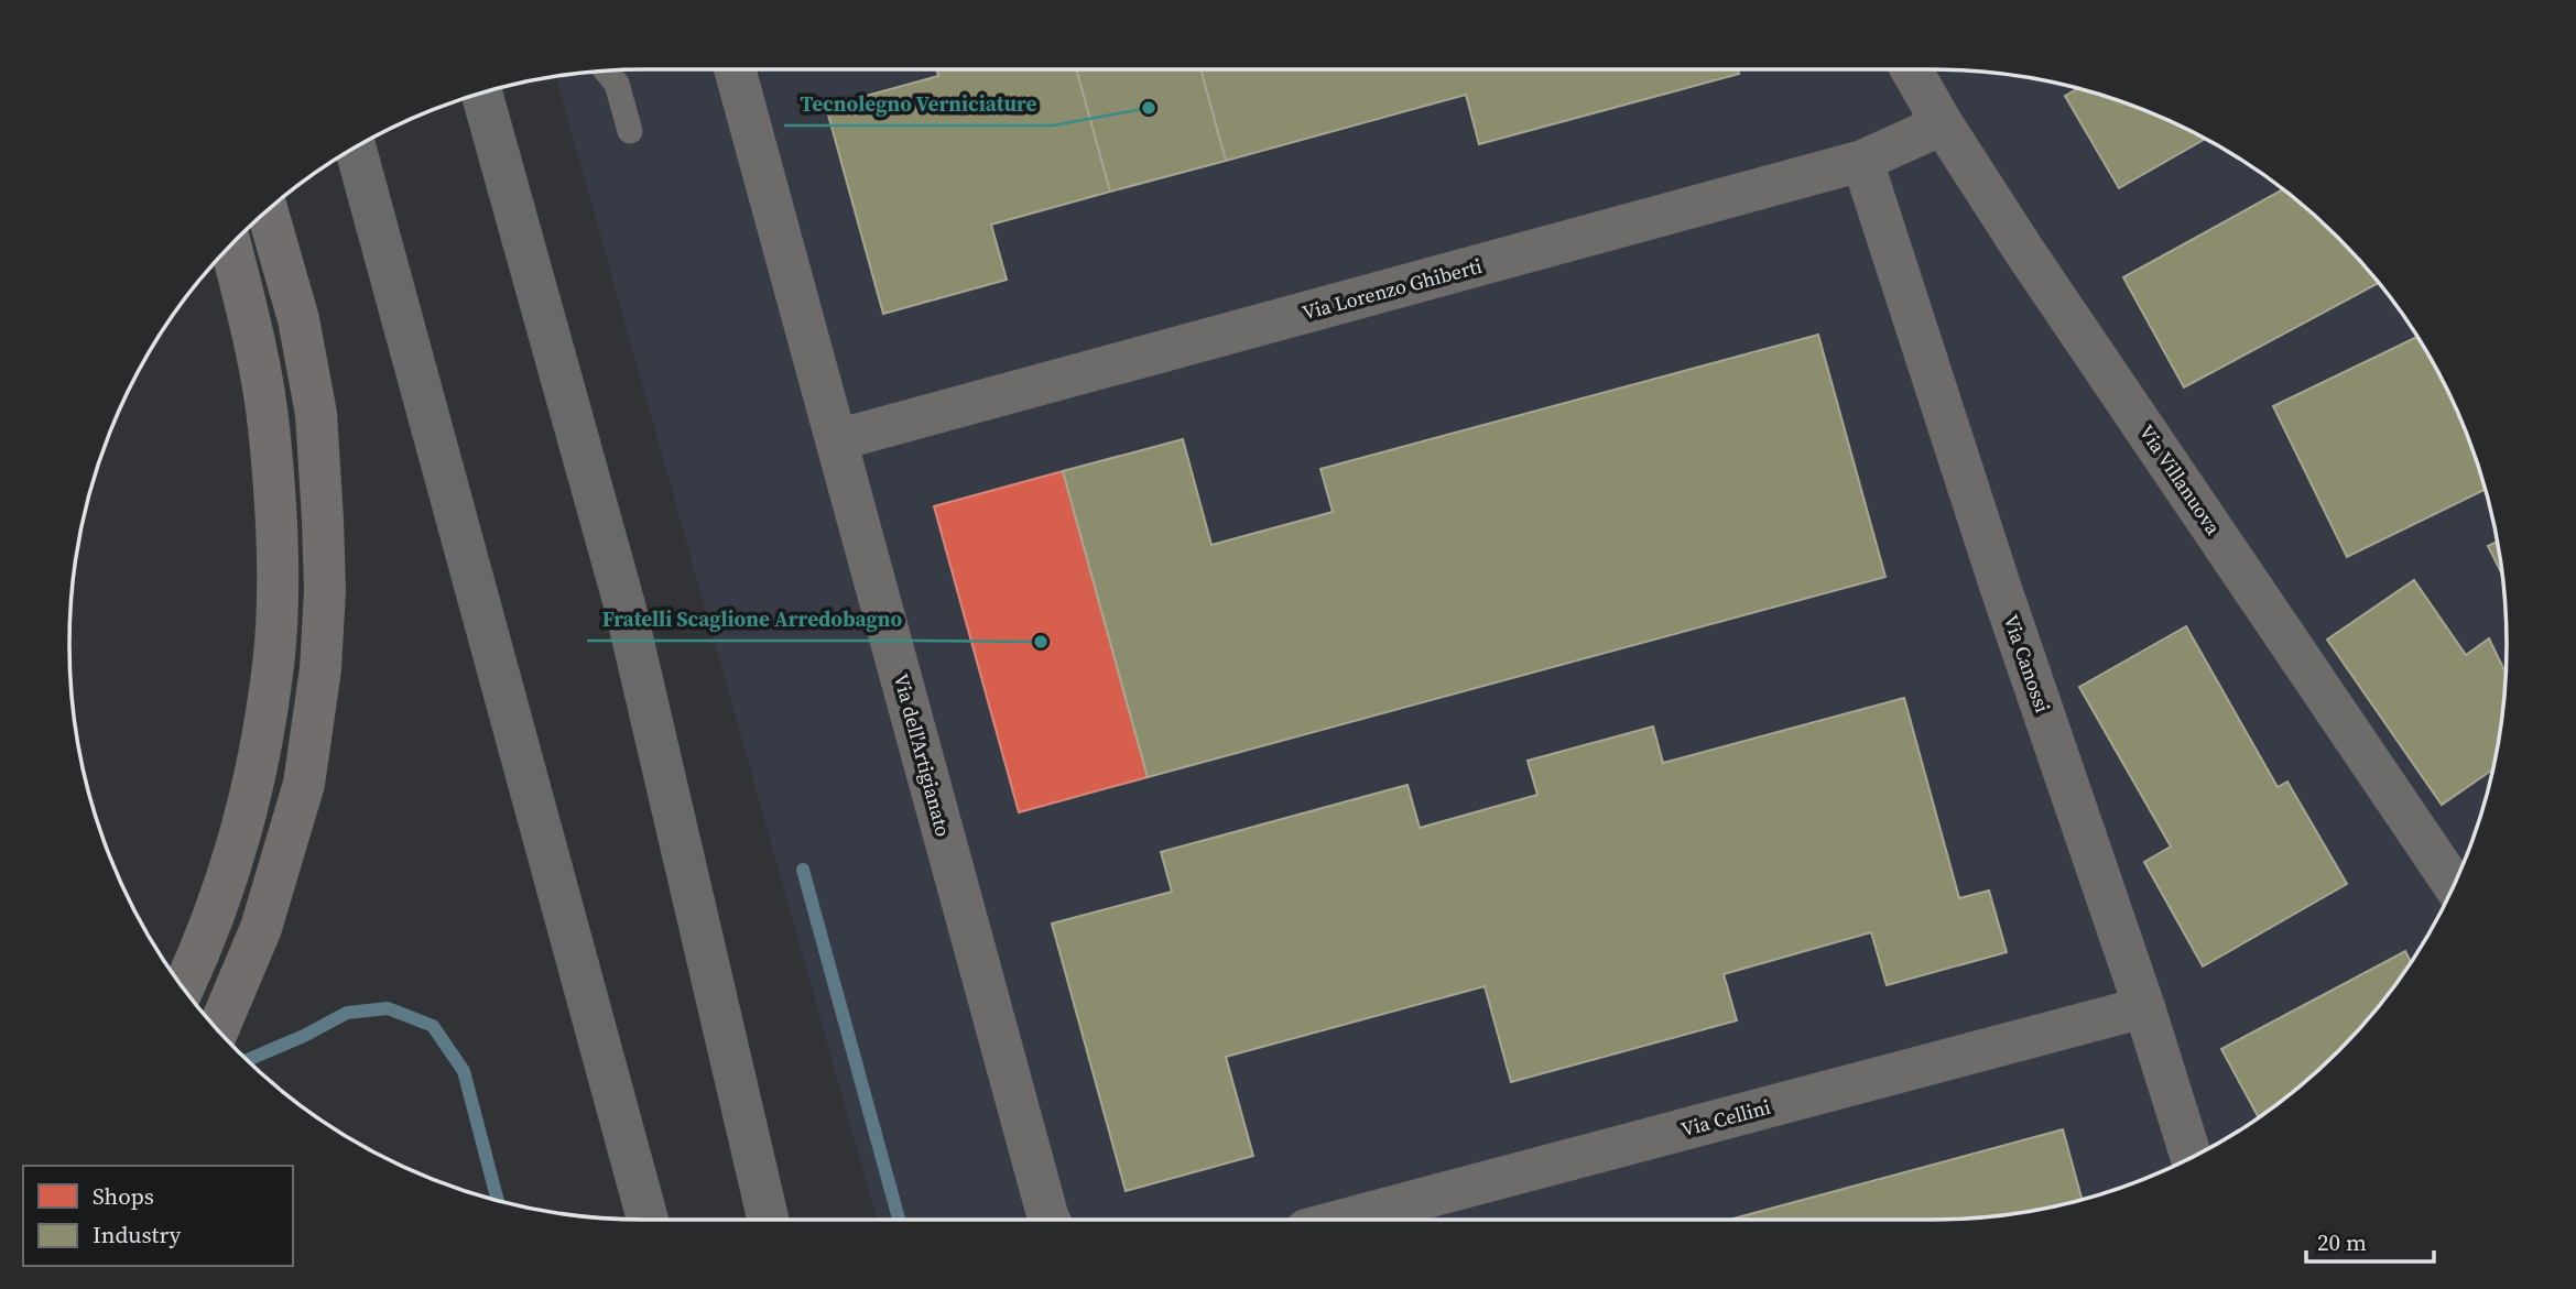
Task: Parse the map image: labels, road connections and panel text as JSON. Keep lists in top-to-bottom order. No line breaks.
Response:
{"streets":{"street":["Via Lorenzo Ghiberti","Via Villanuova","Via Canossi","Via dell'Artigianato","Via Cellini"]},"crossings":[["Via Lorenzo Ghiberti","Via Villanuova"],["Via Lorenzo Ghiberti","Via Canossi"],["Via Lorenzo Ghiberti","Via dell'Artigianato"],["Via Canossi","Via Cellini"]],"places":["Tecnolegno Verniciature","Fratelli Scaglione Arredobagno"],"legend":["Shops","Industry"],"scale_bar":"20 m"}
